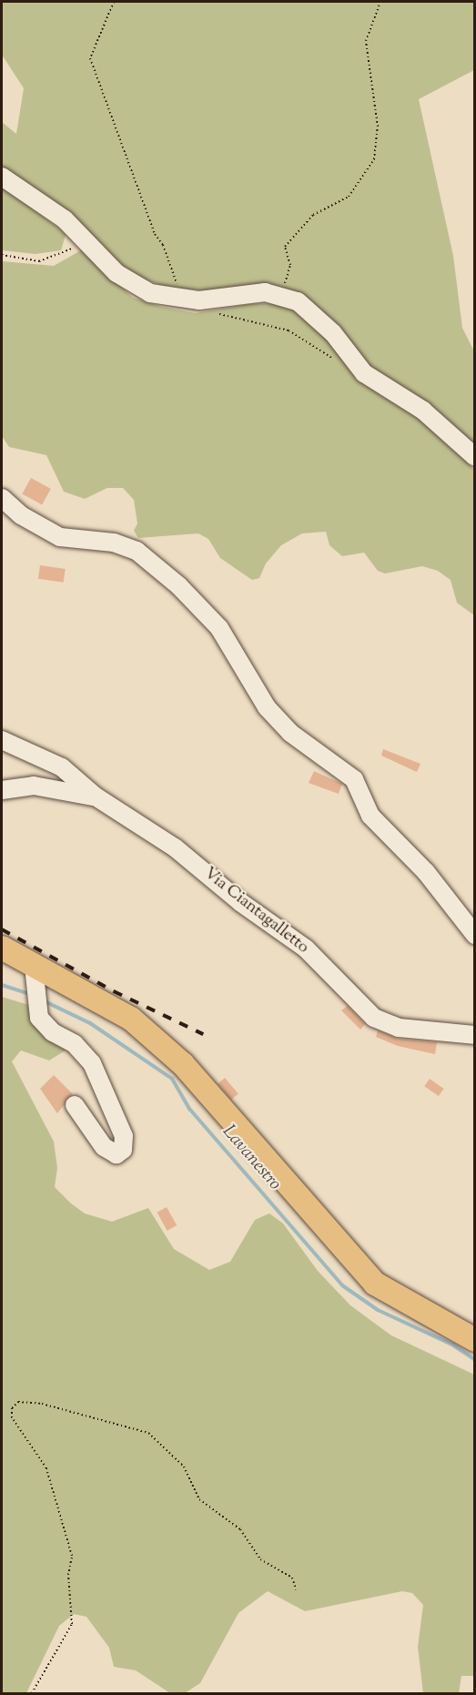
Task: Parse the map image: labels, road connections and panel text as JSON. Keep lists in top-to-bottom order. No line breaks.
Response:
{"streets":{"street":["Via Ciantagalletto"]},"water":["Lavanestro"]}
